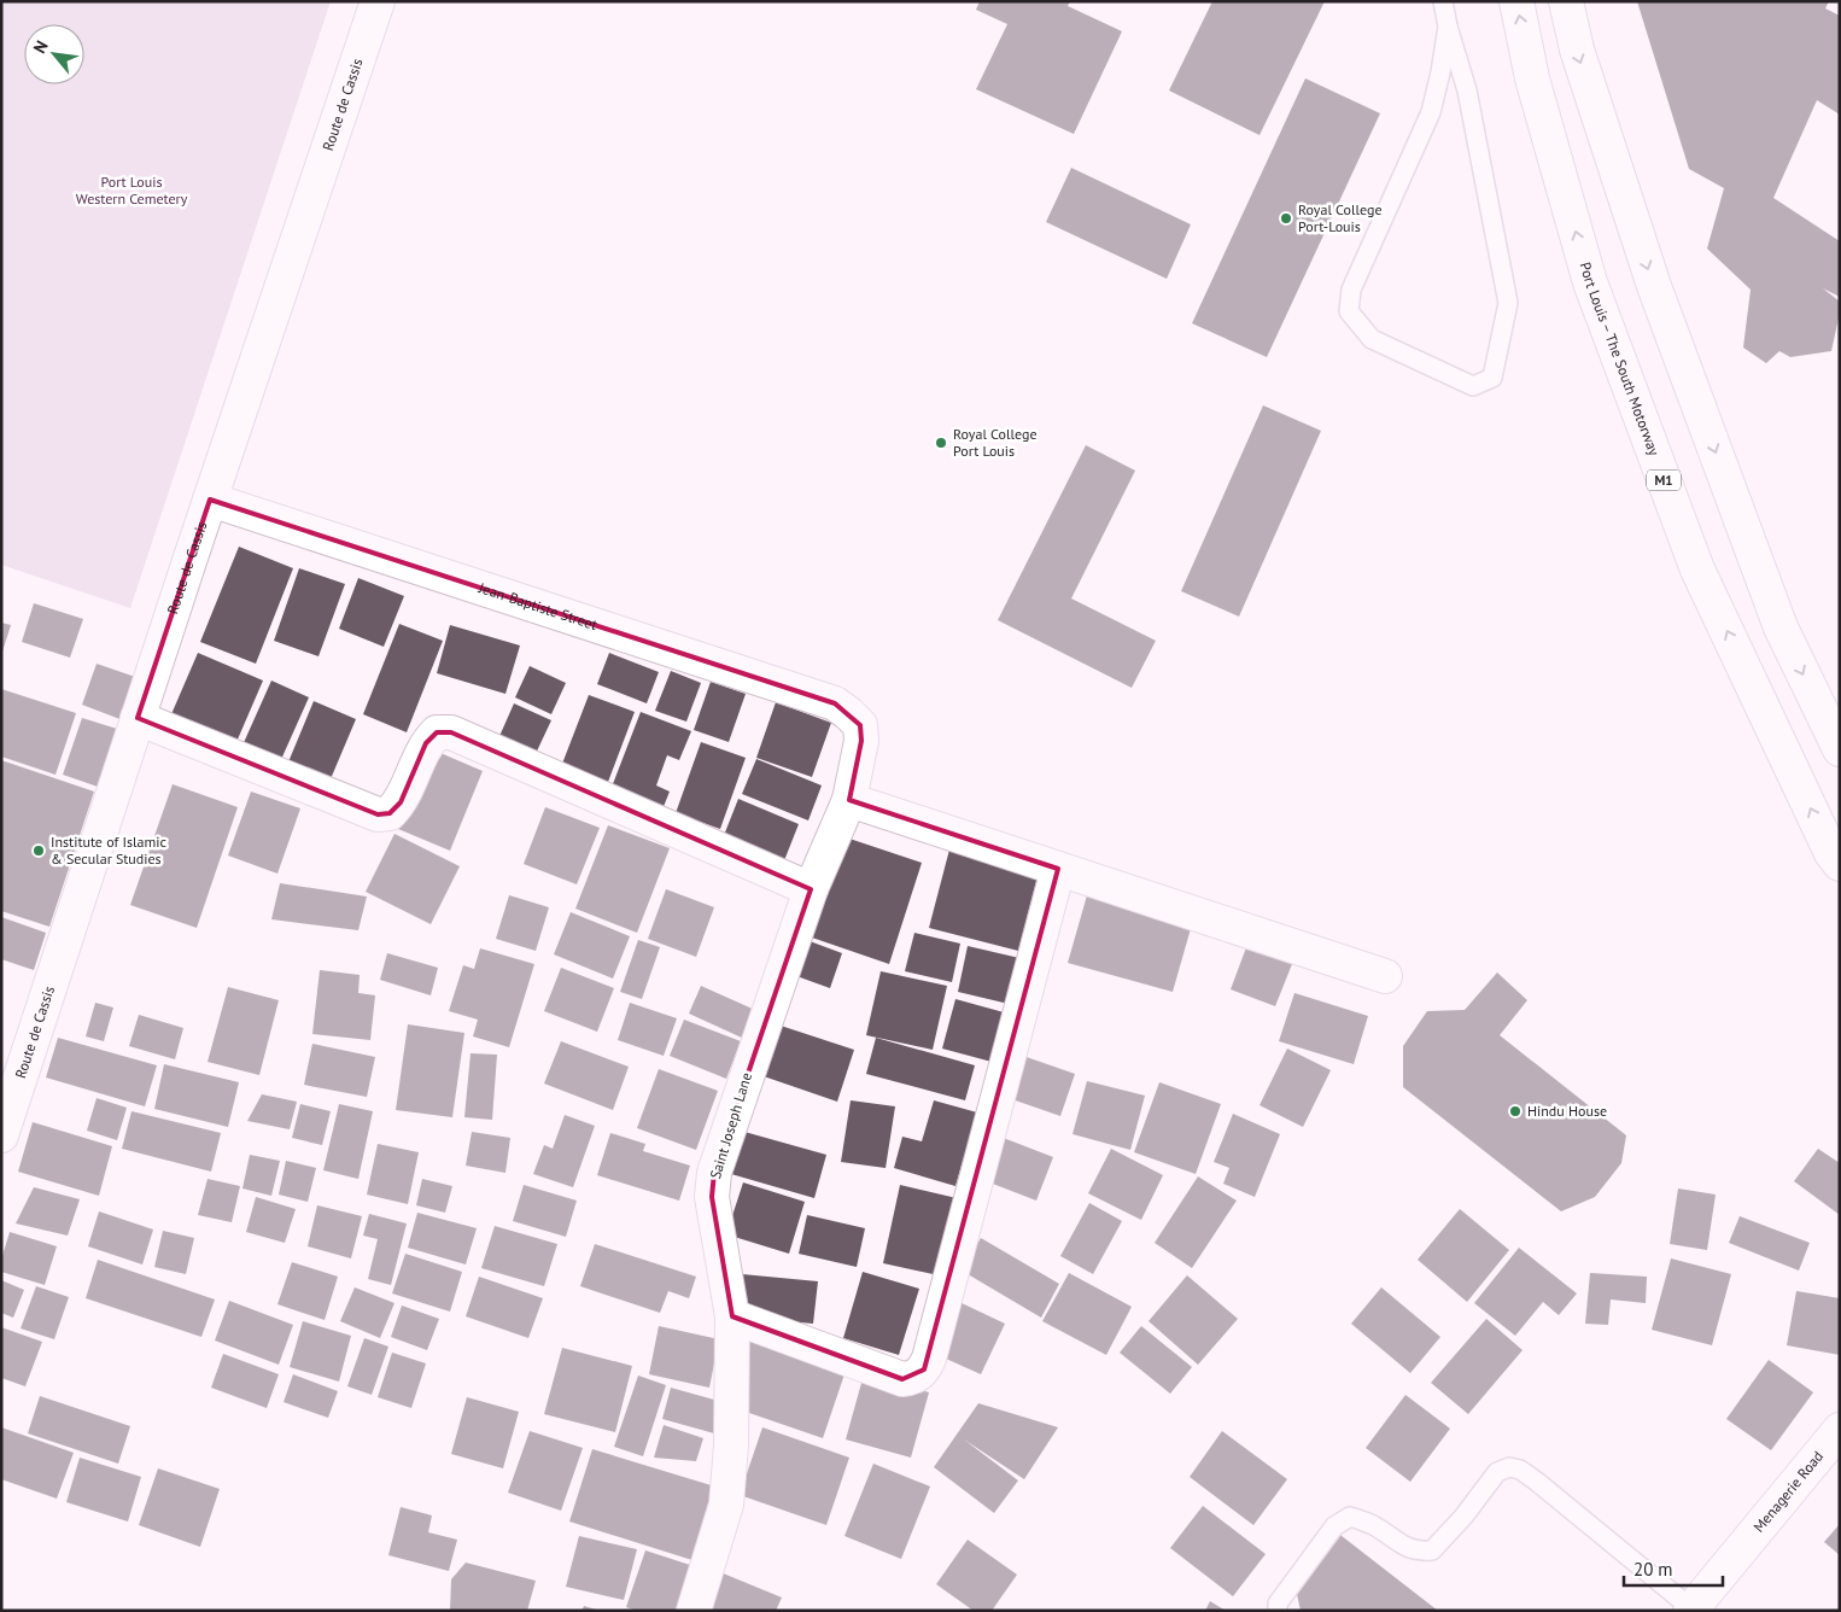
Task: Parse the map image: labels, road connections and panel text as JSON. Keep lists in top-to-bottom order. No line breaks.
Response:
{"streets":{"main road":["Route de Cassis","Port Louis – The South Motorway","M1","Jean-Baptiste Street","Saint Joseph Lane","Menagerie Road"]},"crossings":[["Route de Cassis","Jean-Baptiste Street"],["Jean-Baptiste Street","Saint Joseph Lane"]],"parks":["Port Louis Western Cemetery"],"places":["Royal College Port-Louis","Royal College Port Louis","Institute of Islamic & Secular Studies","Hindu House"],"scale_bar":"20 m","north":"top left"}
